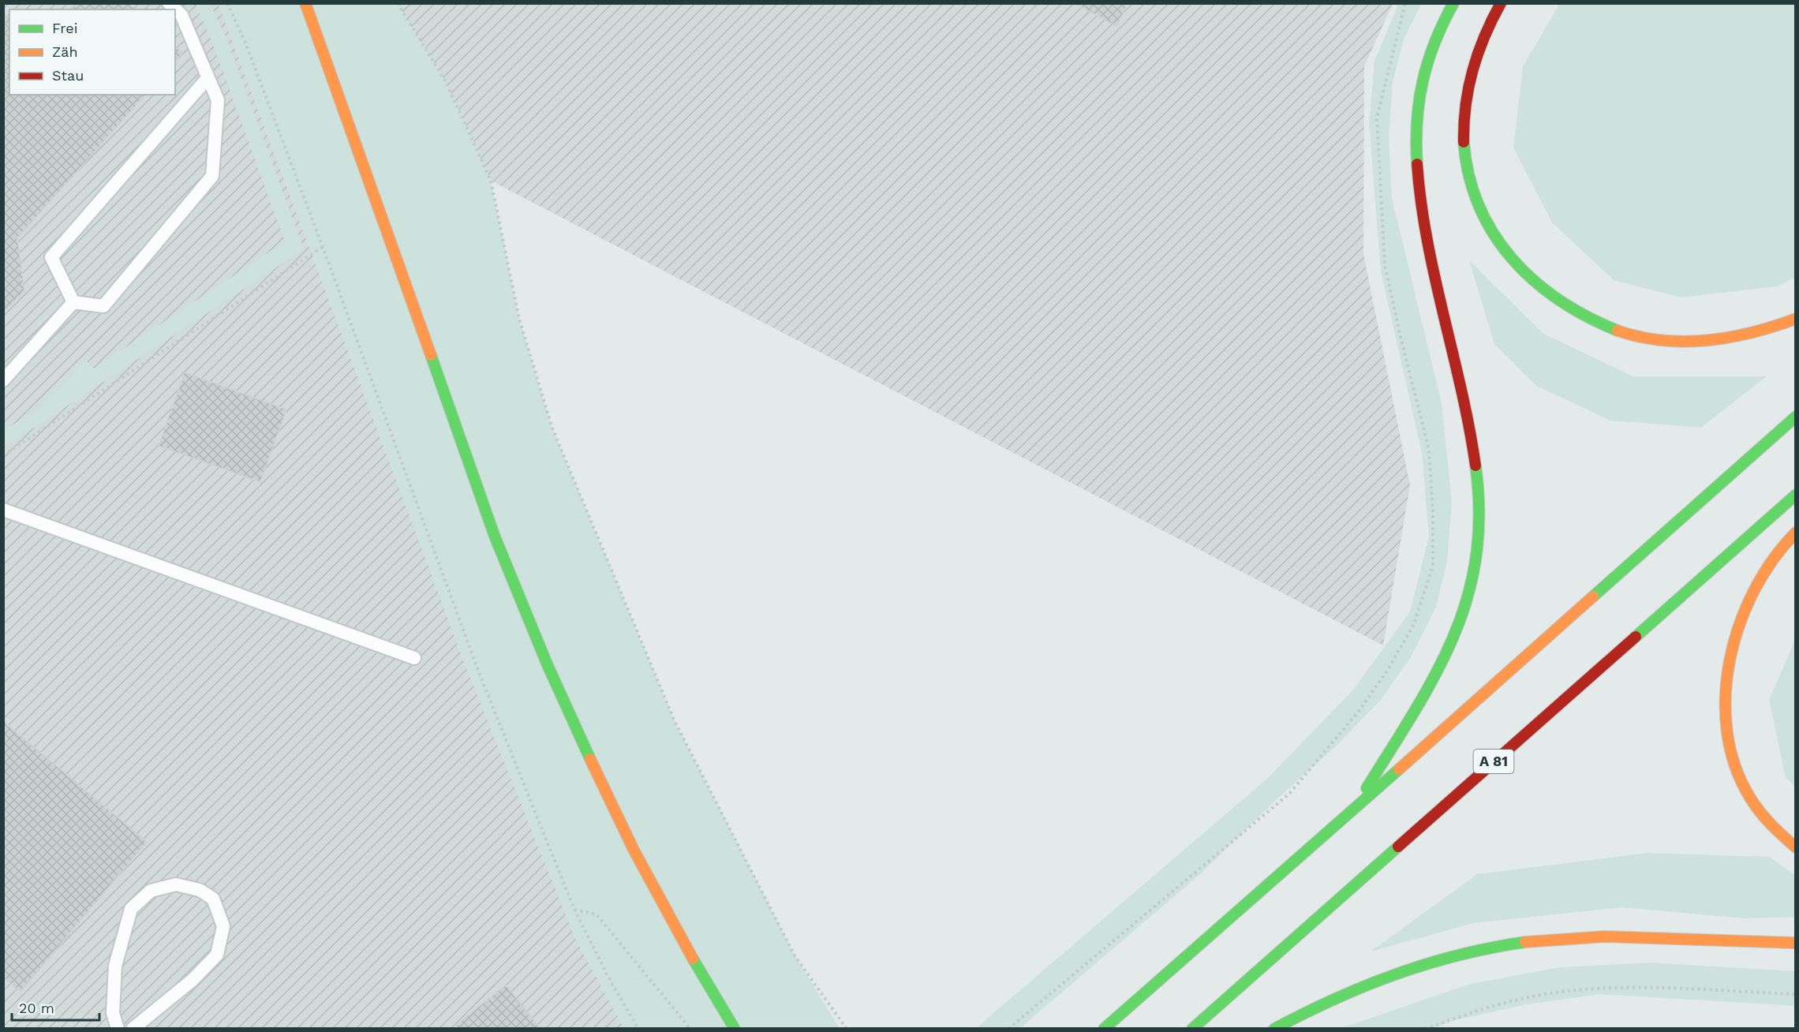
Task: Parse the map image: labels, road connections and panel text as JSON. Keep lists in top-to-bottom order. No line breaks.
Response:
{"streets":{"main road":["A 81"]},"legend":["Frei","Zäh","Stau"],"scale_bar":"20 m"}
